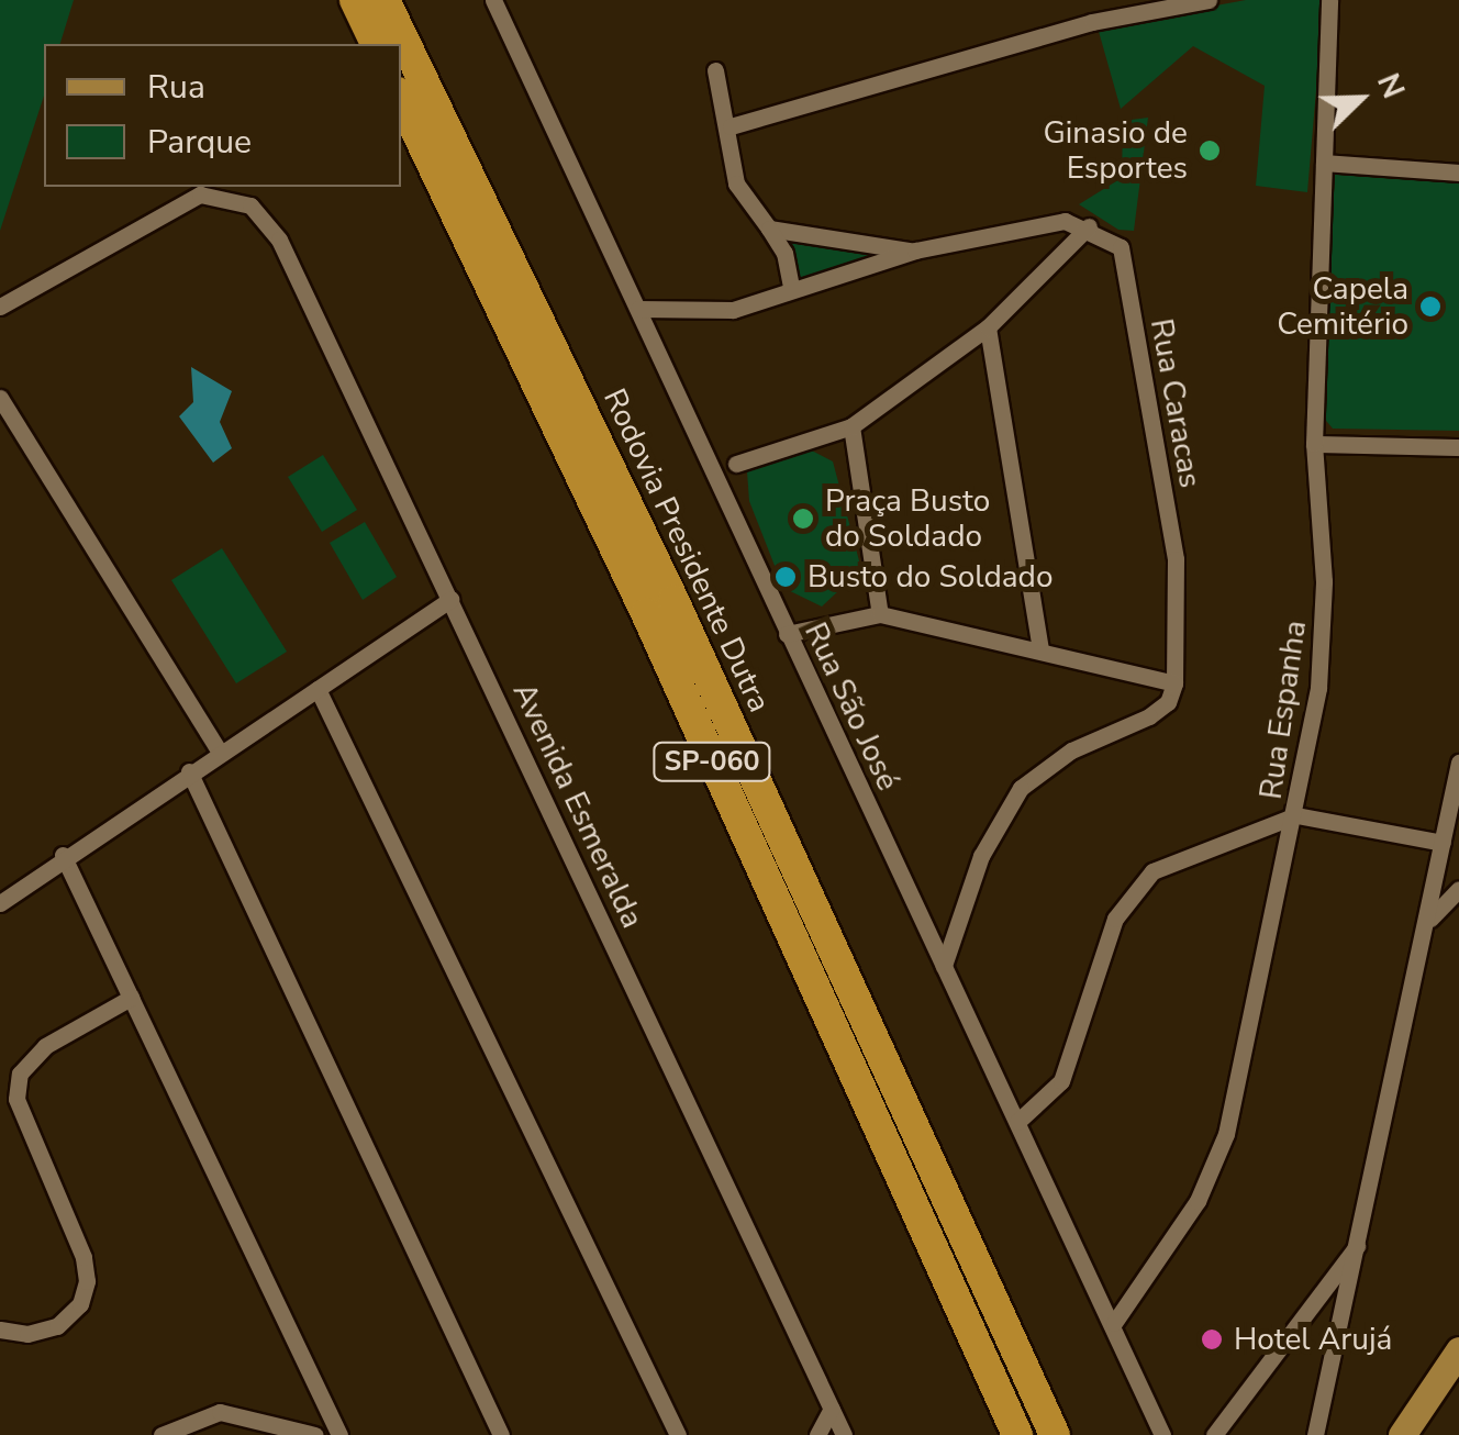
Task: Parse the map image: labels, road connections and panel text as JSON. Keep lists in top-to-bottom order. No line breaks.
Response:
{"streets":{"highway":["Rodovia Presidente Dutra","SP-060"],"street":["Rua Caracas","Rua São José","Rua Espanha","Avenida Esmeralda"]},"crossings":[["Rua São José","Rua Espanha"]],"places":["Ginasio de Esportes","Capela Cemitério","Praça Busto do Soldado","Busto do Soldado","Hotel Arujá"],"legend":["Rua","Parque"],"north":"top right"}
